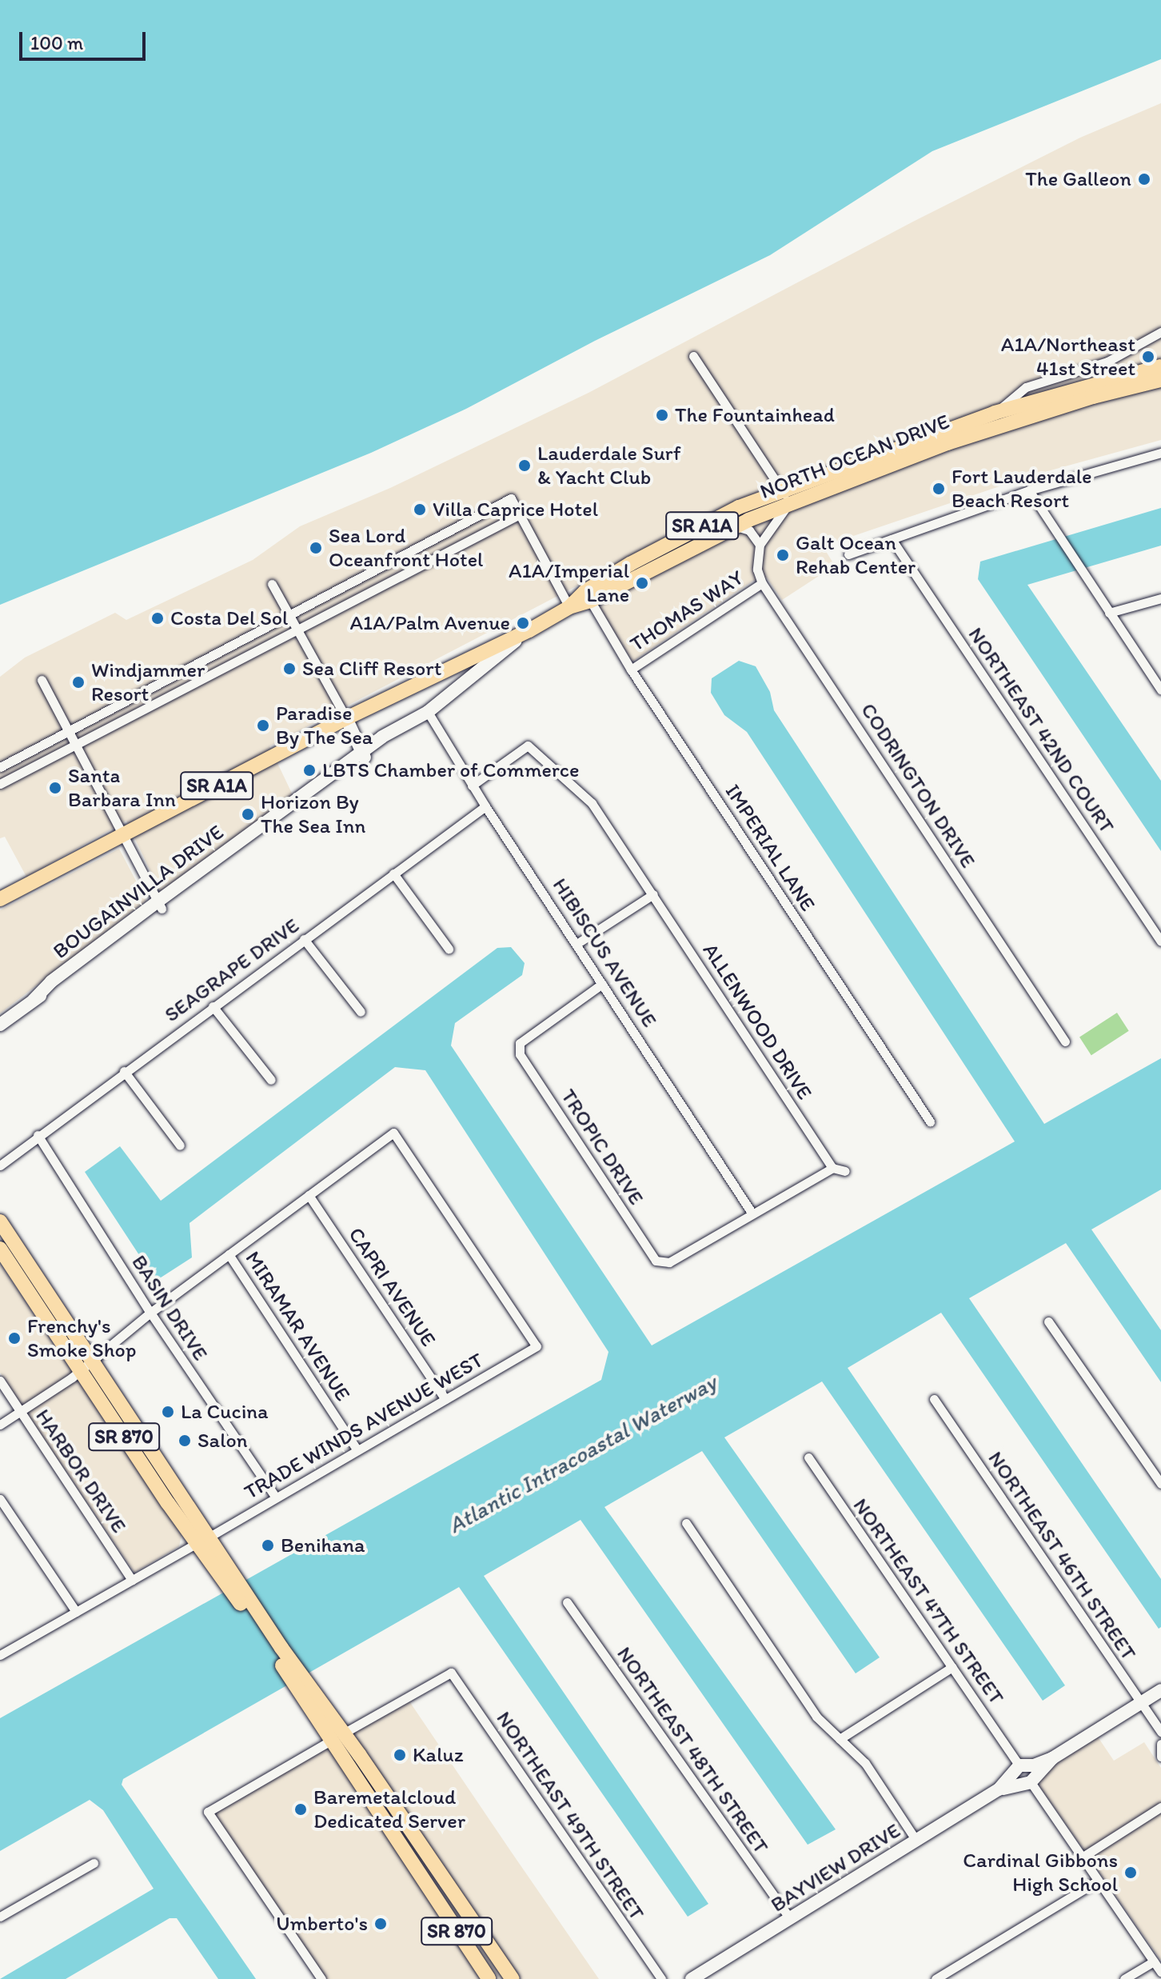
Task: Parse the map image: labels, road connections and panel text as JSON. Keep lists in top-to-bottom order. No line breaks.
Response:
{"streets":{"main road":["NORTH OCEAN DRIVE","SR A1A","SR 870"],"street":["THOMAS WAY","NORTHEAST 42ND COURT","CODRINGTON DRIVE","IMPERIAL LANE","BOUGAINVILLA DRIVE","HIBISCUS AVENUE","SEAGRAPE DRIVE","ALLENWOOD DRIVE","TROPIC DRIVE","CAPRI AVENUE","BASIN DRIVE","MIRAMAR AVENUE","TRADE WINDS AVENUE WEST","HARBOR DRIVE","NORTHEAST 46TH STREET","NORTHEAST 47TH STREET","NORTHEAST 48TH STREET","NORTHEAST 49TH STREET","BAYVIEW DRIVE"]},"crossings":[["NORTH OCEAN DRIVE","SR A1A"],["NORTH OCEAN DRIVE","IMPERIAL LANE"],["NORTH OCEAN DRIVE","BOUGAINVILLA DRIVE"],["SR A1A","BOUGAINVILLA DRIVE"],["THOMAS WAY","CODRINGTON DRIVE"],["THOMAS WAY","IMPERIAL LANE"],["BOUGAINVILLA DRIVE","HIBISCUS AVENUE"],["HIBISCUS AVENUE","SEAGRAPE DRIVE"],["HIBISCUS AVENUE","ALLENWOOD DRIVE"],["HIBISCUS AVENUE","TROPIC DRIVE"],["SEAGRAPE DRIVE","BASIN DRIVE"],["CAPRI AVENUE","TRADE WINDS AVENUE WEST"],["BASIN DRIVE","TRADE WINDS AVENUE WEST"],["MIRAMAR AVENUE","TRADE WINDS AVENUE WEST"],["TRADE WINDS AVENUE WEST","SR 870"],["TRADE WINDS AVENUE WEST","HARBOR DRIVE"],["SR 870","NORTHEAST 49TH STREET"],["NORTHEAST 46TH STREET","BAYVIEW DRIVE"],["NORTHEAST 47TH STREET","BAYVIEW DRIVE"],["NORTHEAST 48TH STREET","BAYVIEW DRIVE"]],"water":["Atlantic Intracoastal Waterway"],"places":["The Galleon","A1A/Northeast 41st Street","The Fountainhead","Lauderdale Surf & Yacht Club","Fort Lauderdale Beach Resort","Villa Caprice Hotel","Sea Lord Oceanfront Hotel","Galt Ocean Rehab Center","A1A/Imperial Lane","Costa Del Sol","A1A/Palm Avenue","Sea Cliff Resort","Windjammer Resort","Paradise By The Sea","LBTS Chamber of Commerce","Santa Barbara Inn","Horizon By The Sea Inn","Frenchy's Smoke Shop","La Cucina","Salon","Benihana","Kaluz","Baremetalcloud Dedicated Server","Cardinal Gibbons High School","Umberto's"],"scale_bar":"100 m"}
